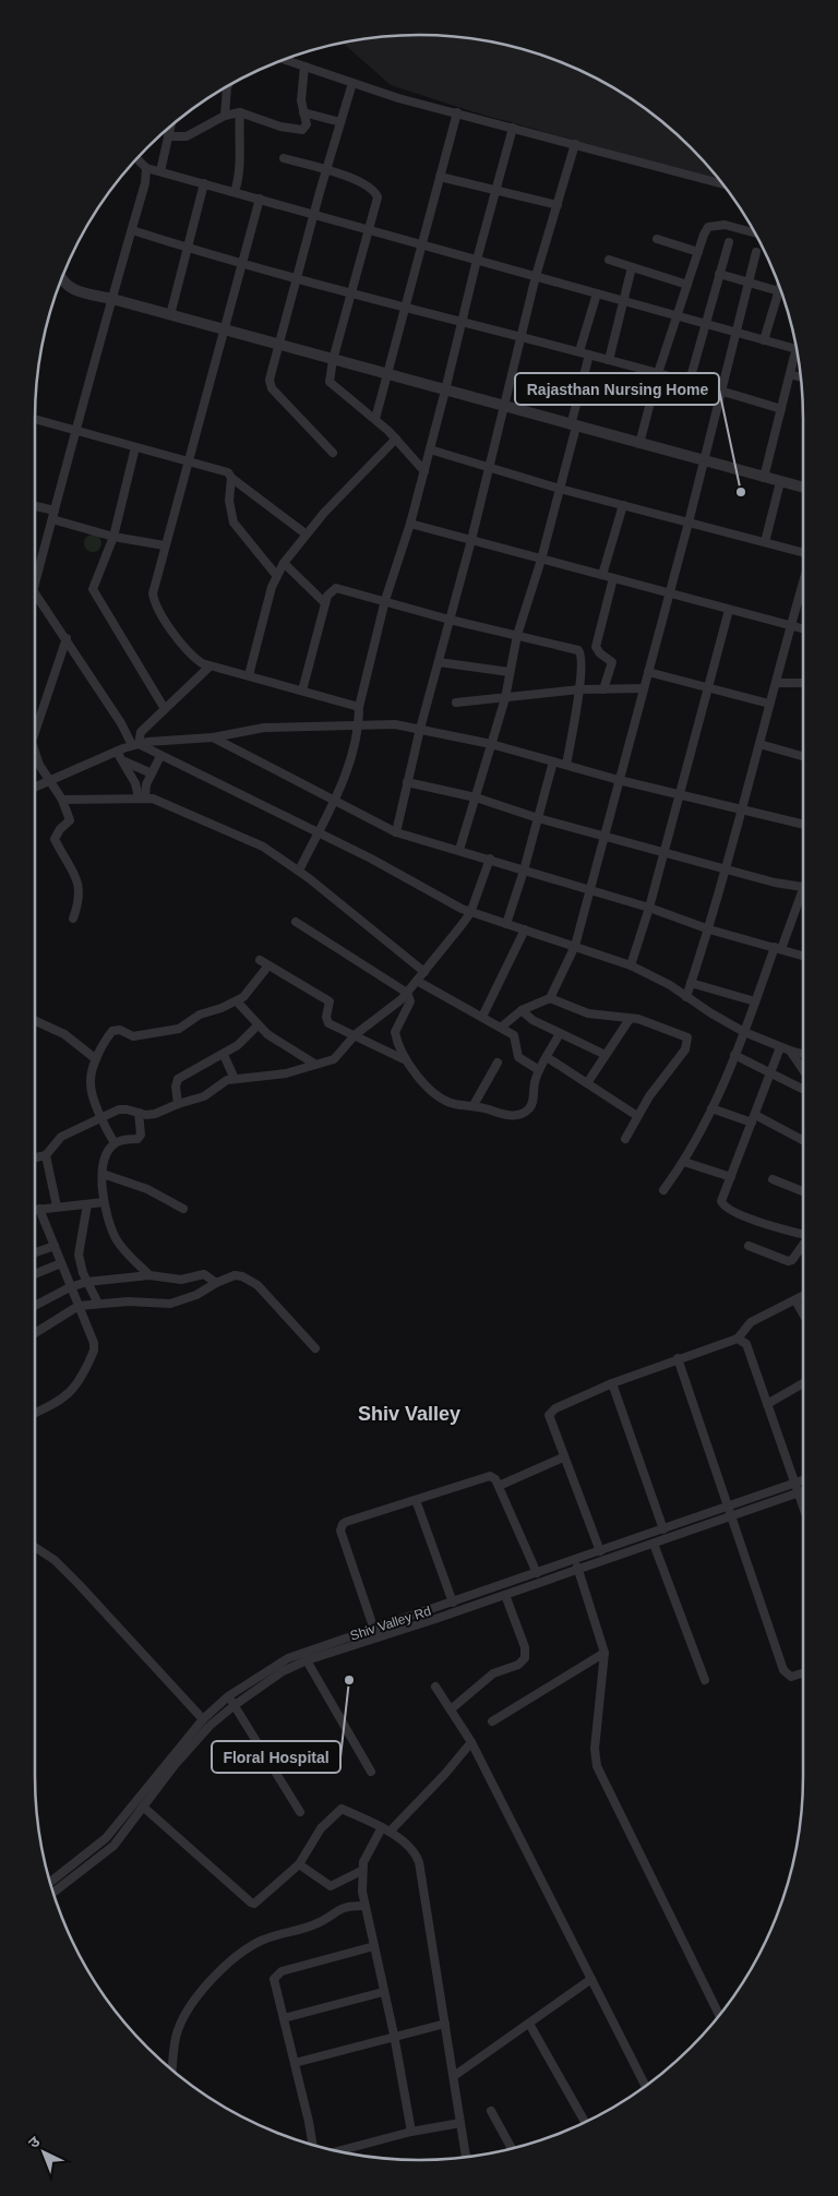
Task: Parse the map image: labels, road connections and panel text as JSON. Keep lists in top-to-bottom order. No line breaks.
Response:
{"streets":{"street":["Shiv Valley Rd"]},"districts":["Shiv Valley"],"places":["Rajasthan Nursing Home","Floral Hospital"],"north":"top left"}
